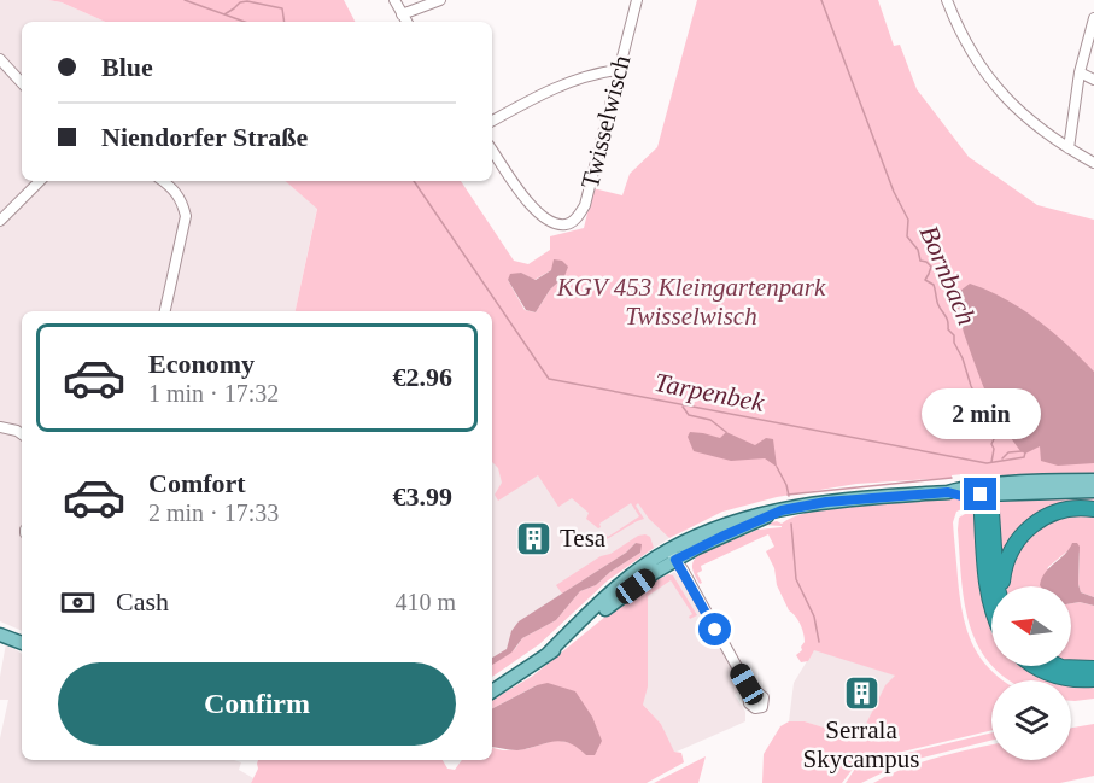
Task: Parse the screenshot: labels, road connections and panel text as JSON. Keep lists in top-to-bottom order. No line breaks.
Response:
{"streets":{"street":["Twisselwisch"]},"water":["Bornbach","Tarpenbek"],"parks":["KGV 453 Kleingartenpark Twisselwisch"],"places":{"building":["Tesa","Serrala Skycampus"]},"north":"left","page":{"banner":["Blue","Niendorfer Straße"],"list":[{"name":"Economy","note":"1 min · 17:32","value":"€2.96"},{"name":"Comfort","note":"2 min · 17:33","value":"€3.99"}],"bubble":"2 min","pay":["Cash","410 m"],"buttons":"Confirm"}}
